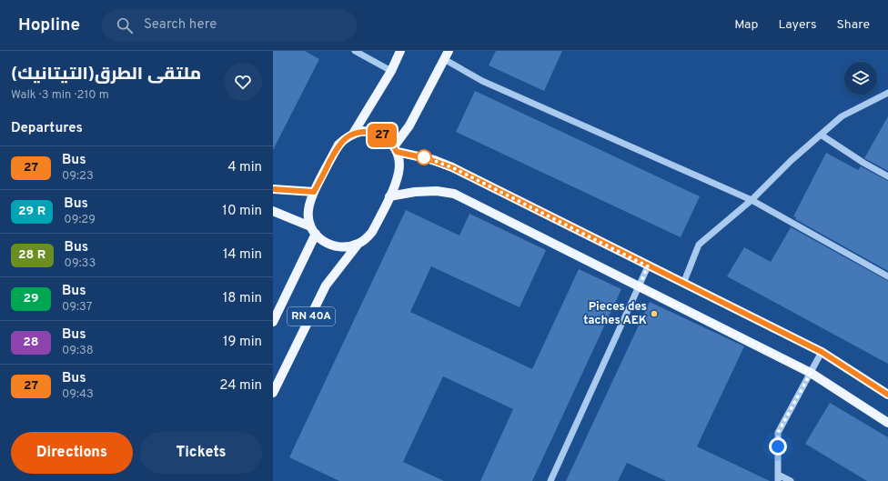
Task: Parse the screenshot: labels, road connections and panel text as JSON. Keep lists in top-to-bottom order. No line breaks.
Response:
{"streets":{"main road":["RN 40A"]},"places":["Pieces des taches AEK"],"lines":["bus line 27"],"page":{"header":"Hopline","search":"Search here","nav":["Map","Layers","Share"],"heading":[["ملتقى الطرق(التيتانيك)","Walk · 3 min · 210 m"],"Departures"],"on_map":"27","list":[{"mark":"27","name":"Bus","note":"09:23","value":"4 min"},{"mark":"29 R","name":"Bus","note":"09:29","value":"10 min"},{"mark":"28 R","name":"Bus","note":"09:33","value":"14 min"},{"mark":"29","name":"Bus","note":"09:37","value":"18 min"},{"mark":"28","name":"Bus","note":"09:38","value":"19 min"},{"mark":"27","name":"Bus","note":"09:43","value":"24 min"}],"buttons":["Directions","Tickets"]}}
